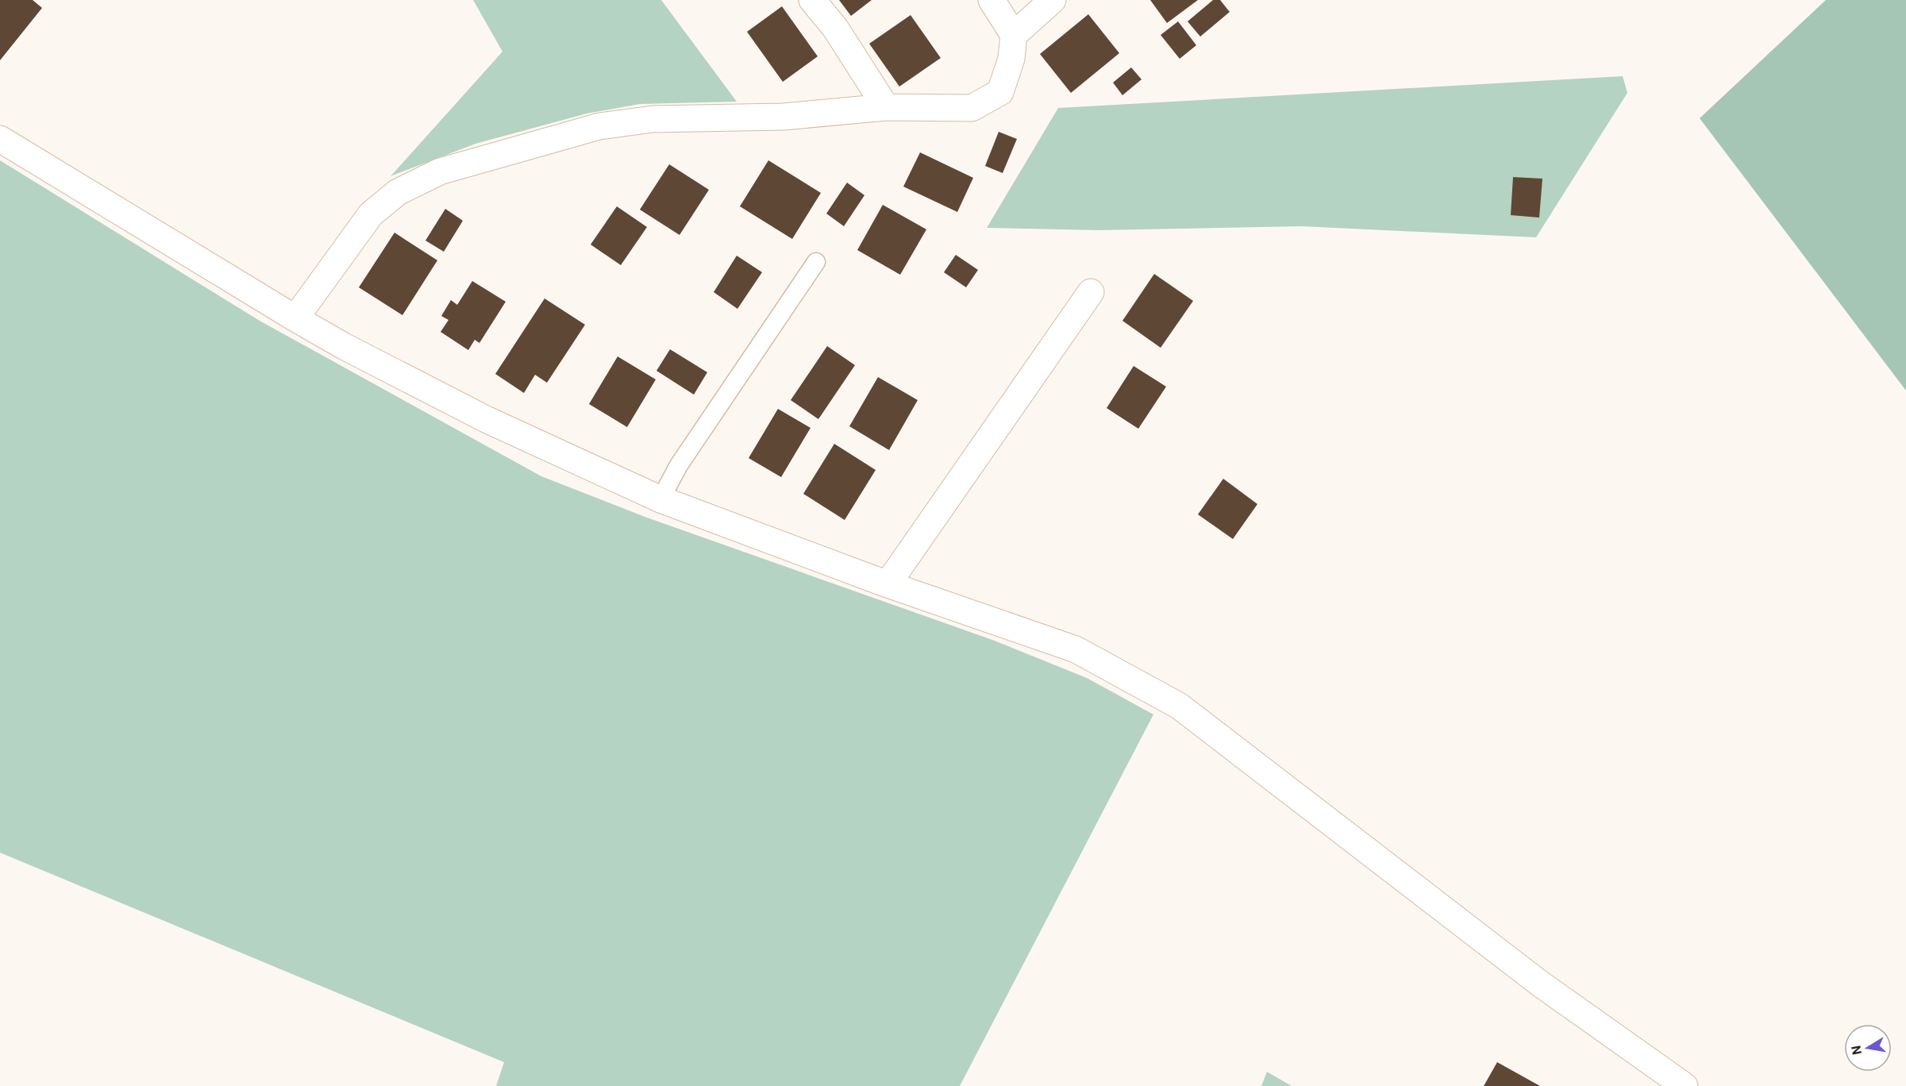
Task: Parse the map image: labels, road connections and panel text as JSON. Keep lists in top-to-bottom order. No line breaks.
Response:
{"north":"left"}
